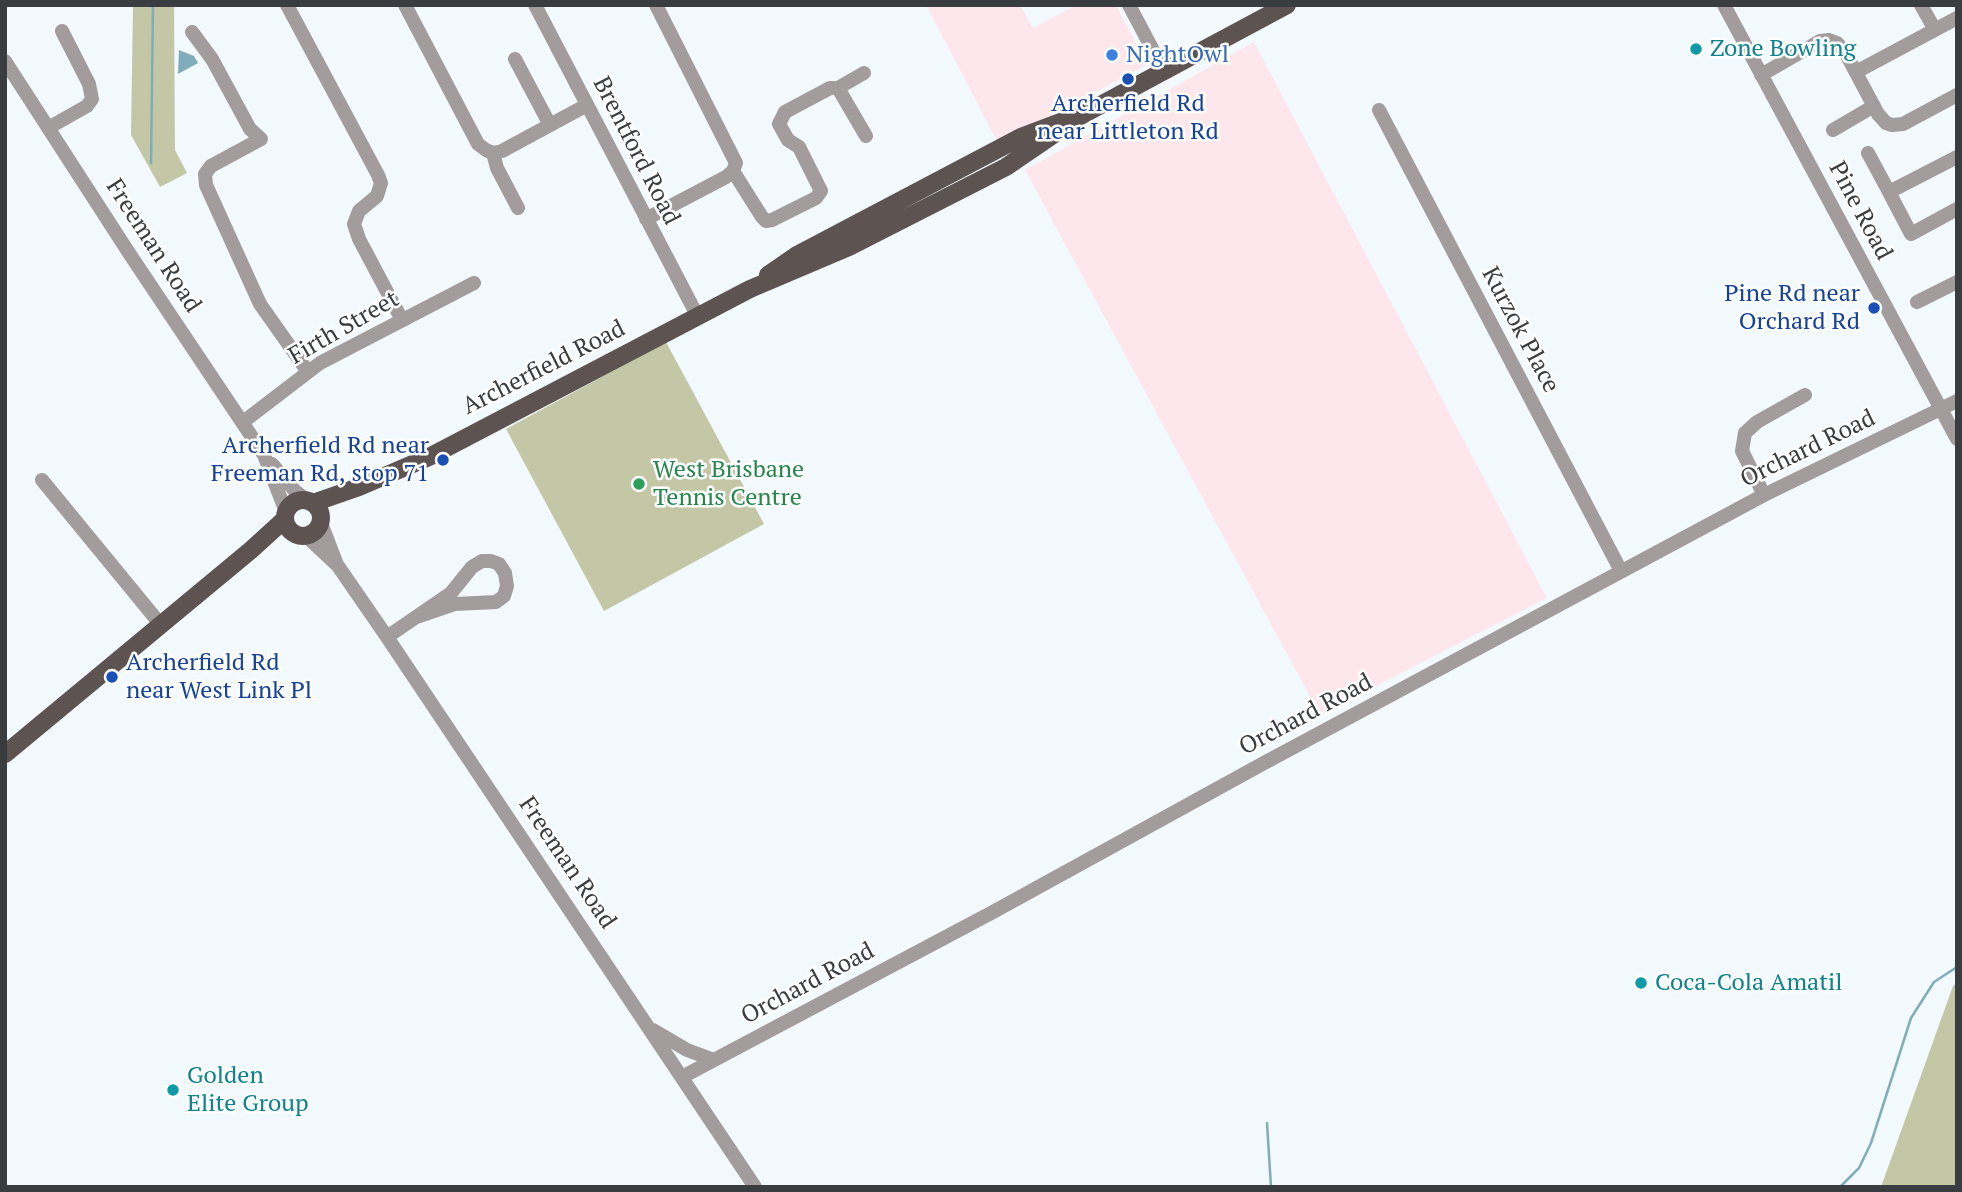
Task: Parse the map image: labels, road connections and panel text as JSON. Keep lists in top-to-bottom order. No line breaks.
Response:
{"streets":{"main road":["Archerfield Road"],"street":["Brentford Road","Pine Road","Freeman Road","Firth Street","Kurzok Place","Orchard Road"]},"crossings":[["Brentford Road","Archerfield Road"],["Pine Road","Orchard Road"],["Freeman Road","Firth Street"],["Freeman Road","Archerfield Road"],["Freeman Road","Orchard Road"],["Kurzok Place","Orchard Road"]],"places":["Zone Bowling","NightOwl","Archerfield Rd near Littleton Rd","Pine Rd near Orchard Rd","Archerfield Rd near Freeman Rd, stop 71","West Brisbane Tennis Centre","Archerfield Rd near West Link Pl","Coca-Cola Amatil","Golden Elite Group"]}
